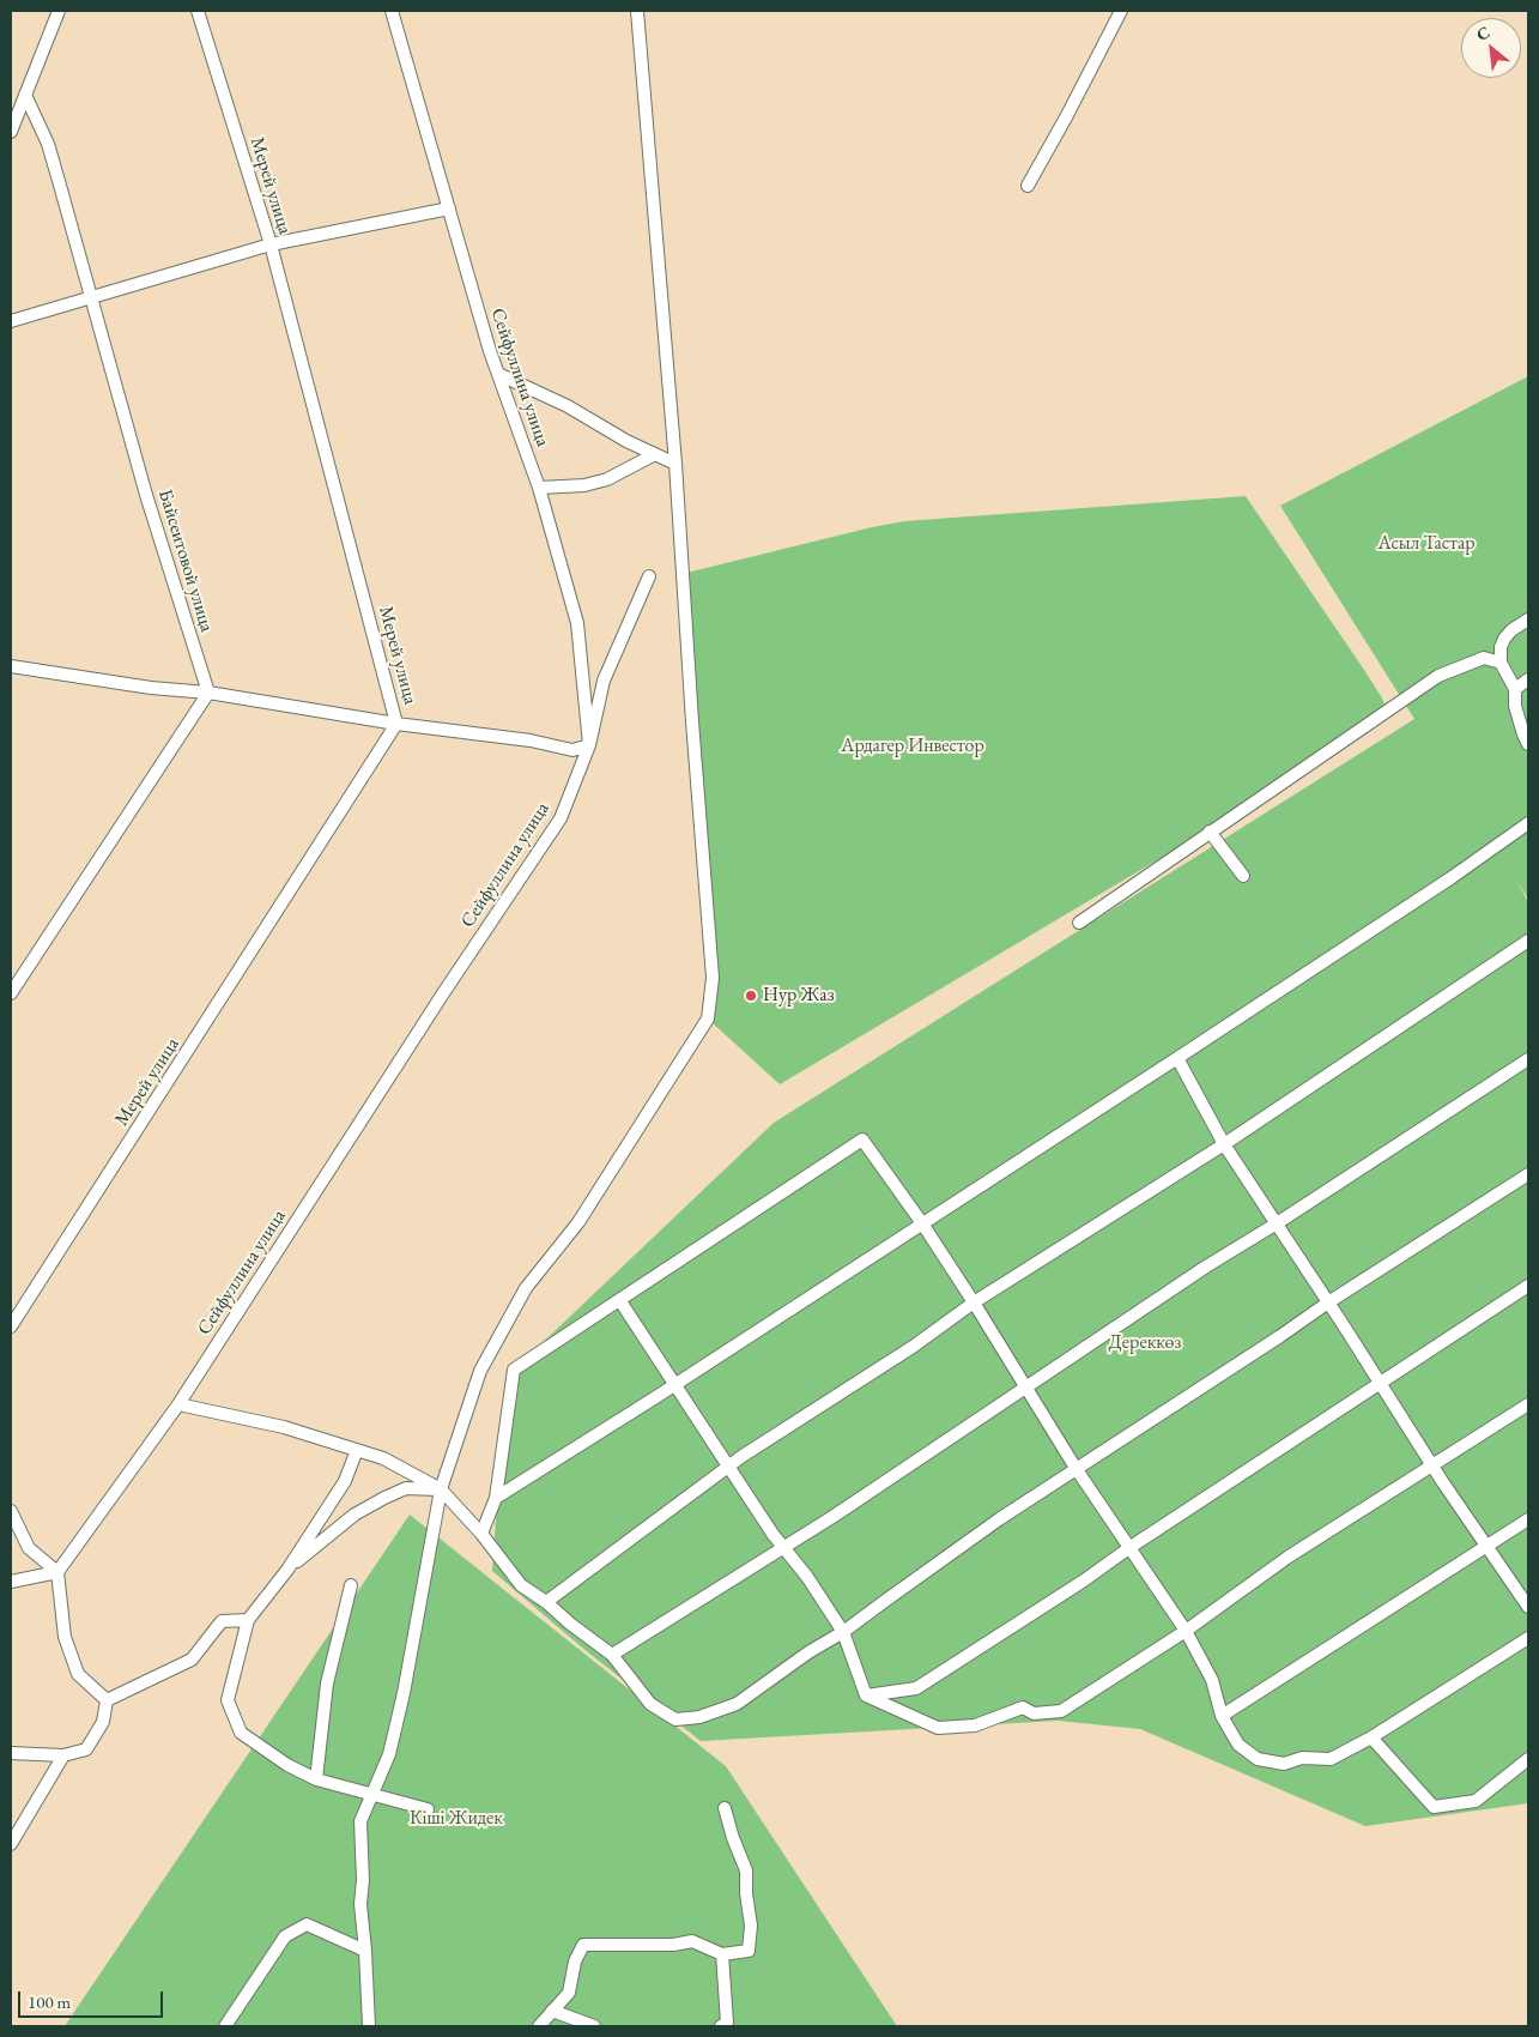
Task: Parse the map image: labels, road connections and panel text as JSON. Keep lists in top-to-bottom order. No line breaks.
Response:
{"streets":{"street":["Мерей улица","Сейфуллина улица","Байсеитовой улица"]},"parks":["Асыл Тастар","Ардагер Инвестор","Дереккөз","Кіші Жидек"],"places":["Нур Жаз"],"scale_bar":"100 m","north":"top left"}
